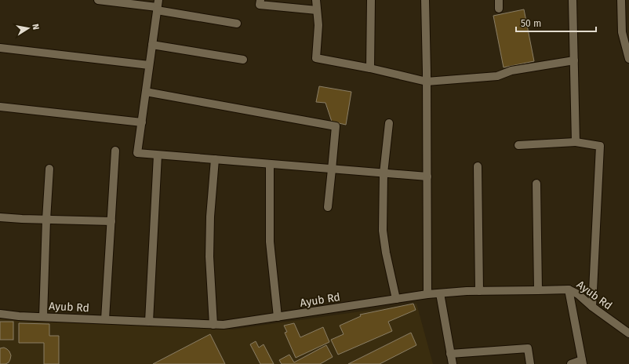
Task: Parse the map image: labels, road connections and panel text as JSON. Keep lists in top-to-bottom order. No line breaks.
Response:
{"streets":{"street":["Ayub Rd"]},"scale_bar":"50 m","north":"right"}
